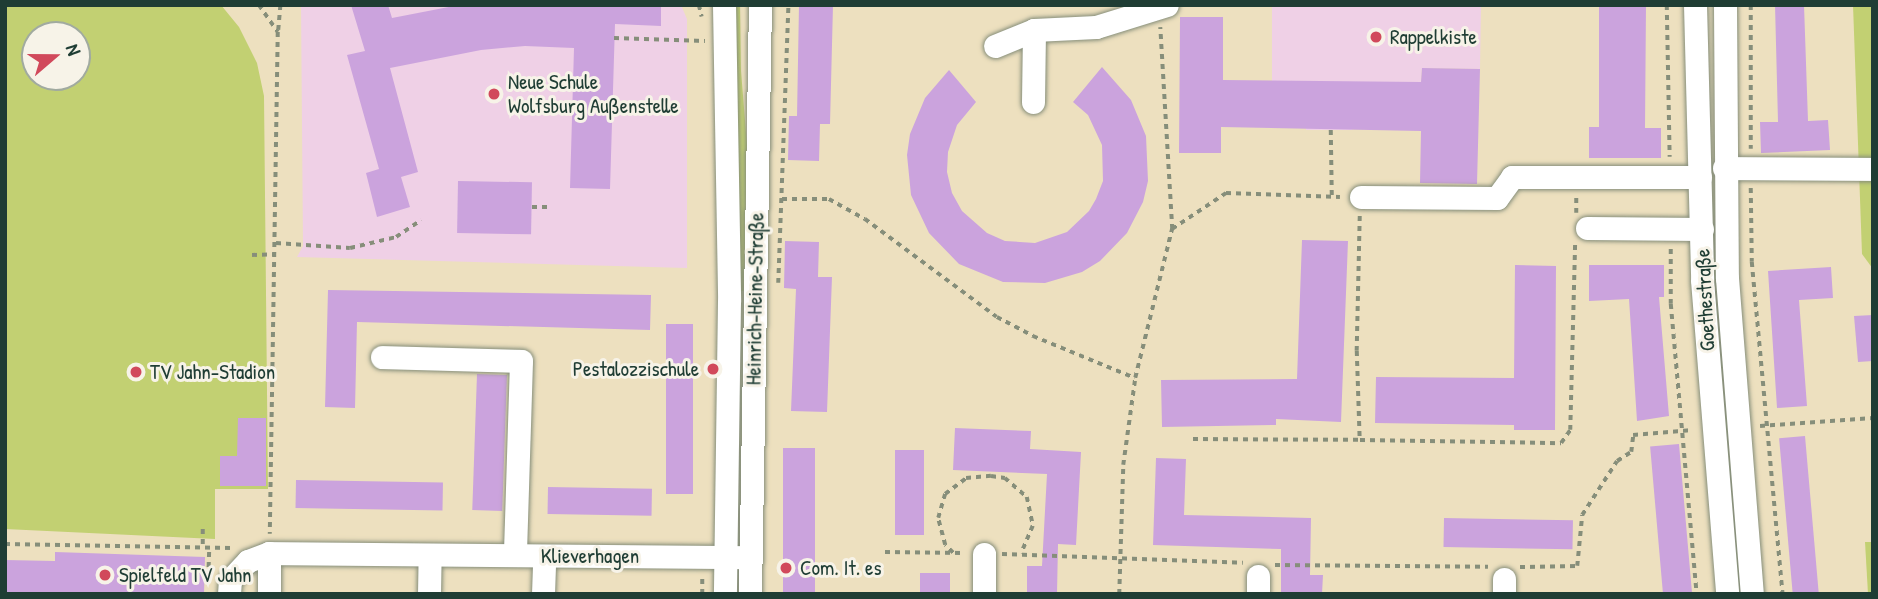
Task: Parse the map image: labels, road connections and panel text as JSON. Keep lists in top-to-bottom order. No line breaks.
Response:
{"streets":{"street":["Heinrich-Heine-Straße","Goethestraße","Klieverhagen"]},"crossings":[["Heinrich-Heine-Straße","Klieverhagen"]],"places":["Rappelkiste","Neue Schule Wolfsburg Außenstelle","Pestalozzischule","TV Jahn-Stadion","Com. It. es","Spielfeld TV Jahn"],"north":"right"}
